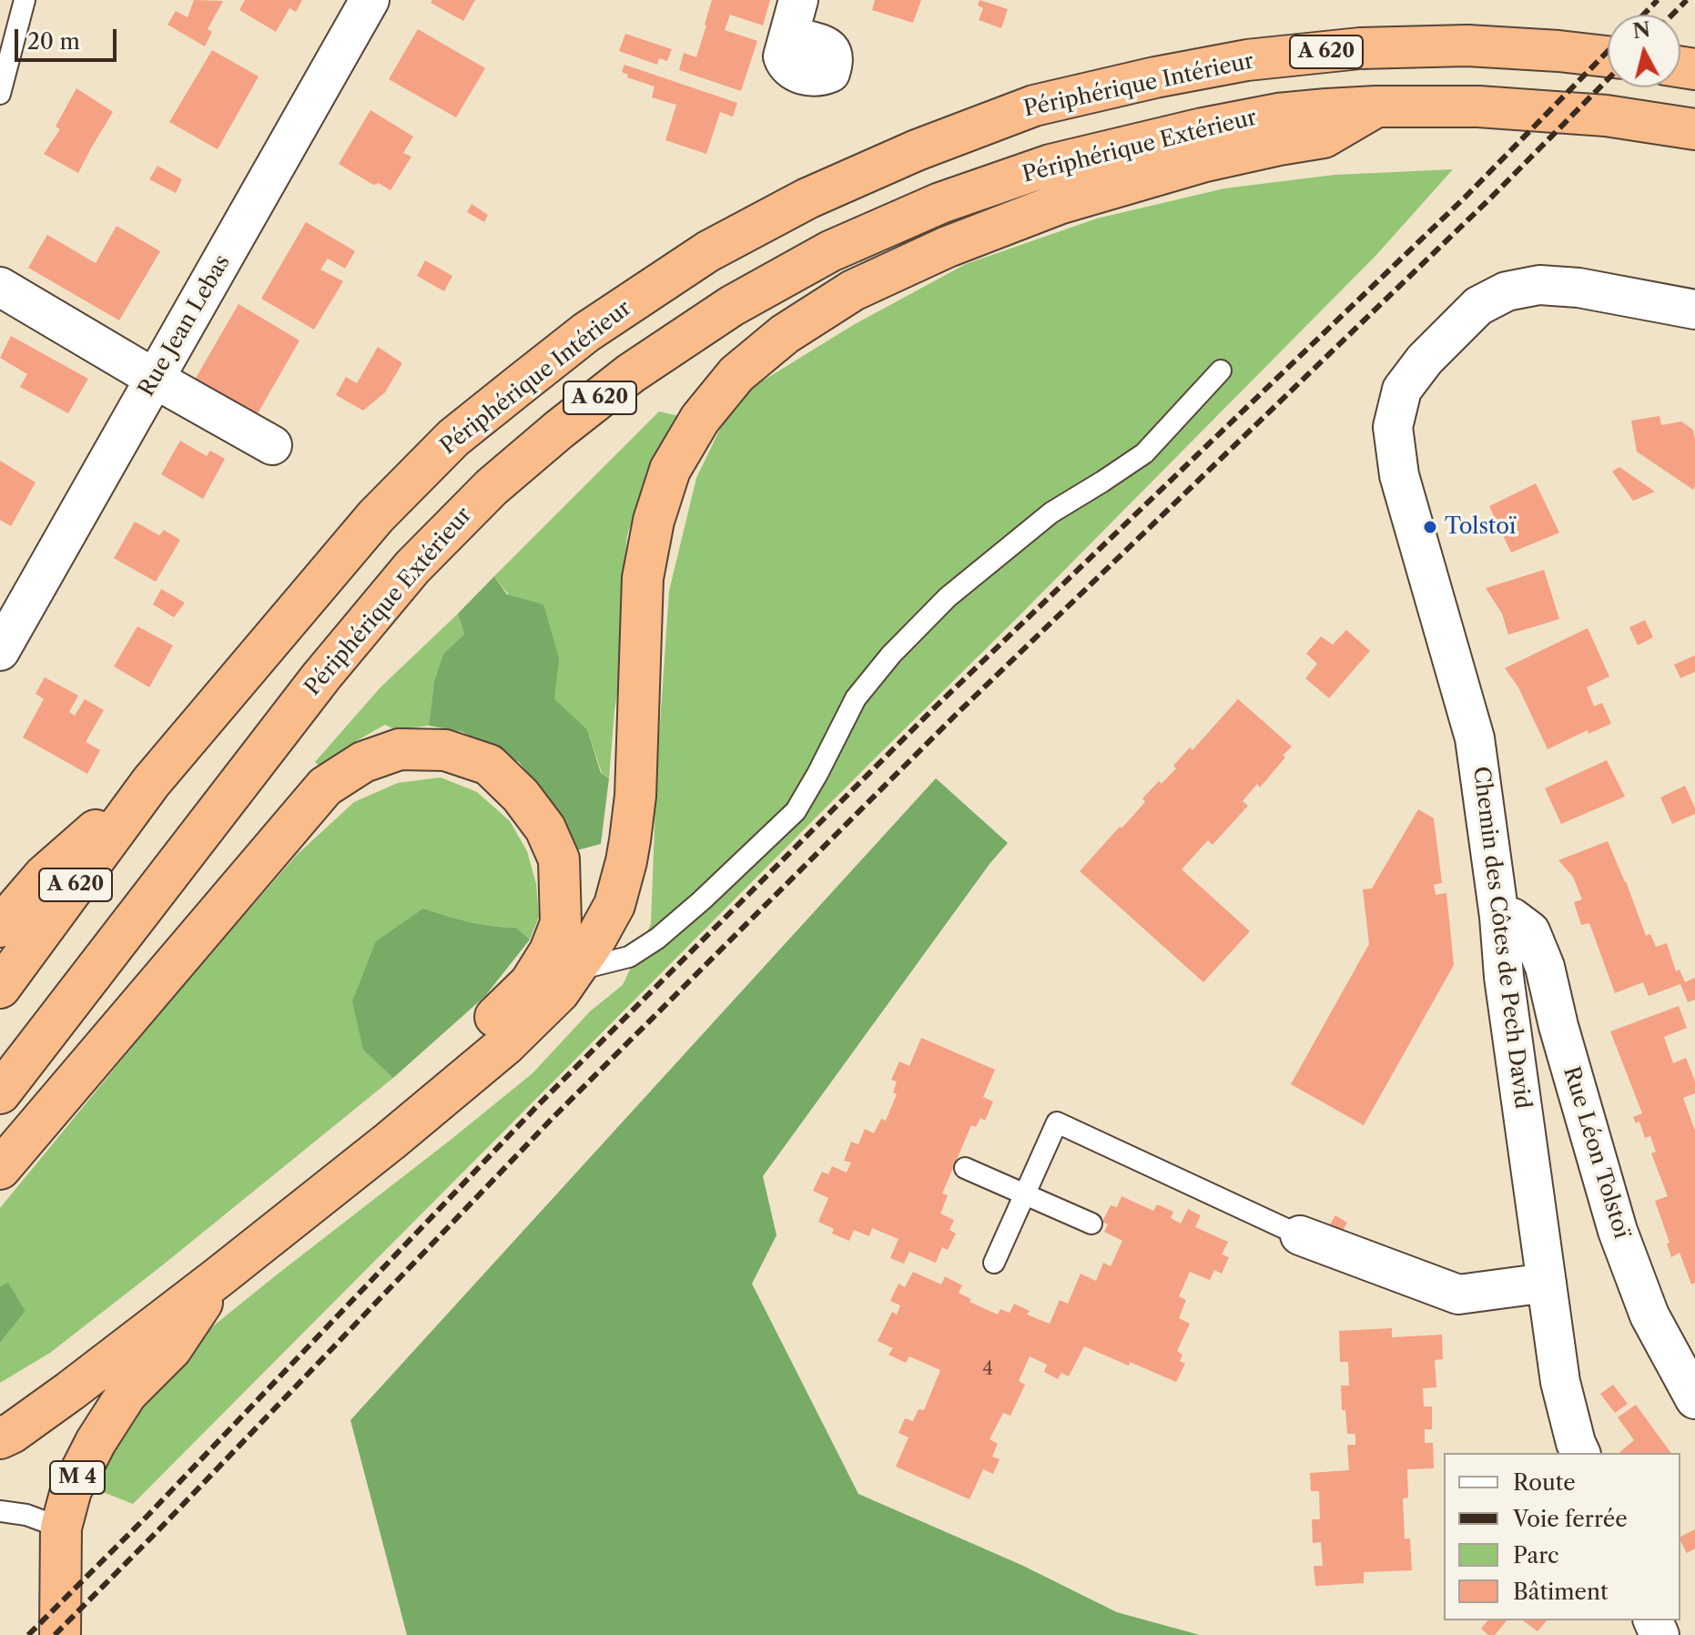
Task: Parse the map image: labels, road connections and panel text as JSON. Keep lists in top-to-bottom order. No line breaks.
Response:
{"streets":{"highway":["A 620","Périphérique Intérieur","Périphérique Extérieur","M 4"],"street":["Rue Jean Lebas","Chemin des Côtes de Pech David","Rue Léon Tolstoï"]},"crossings":[["Chemin des Côtes de Pech David","Rue Léon Tolstoï"]],"places":["Tolstoï"],"house_numbers":["4"],"legend":["Route","Voie ferrée","Parc","Bâtiment"],"scale_bar":"20 m","north":"top"}
